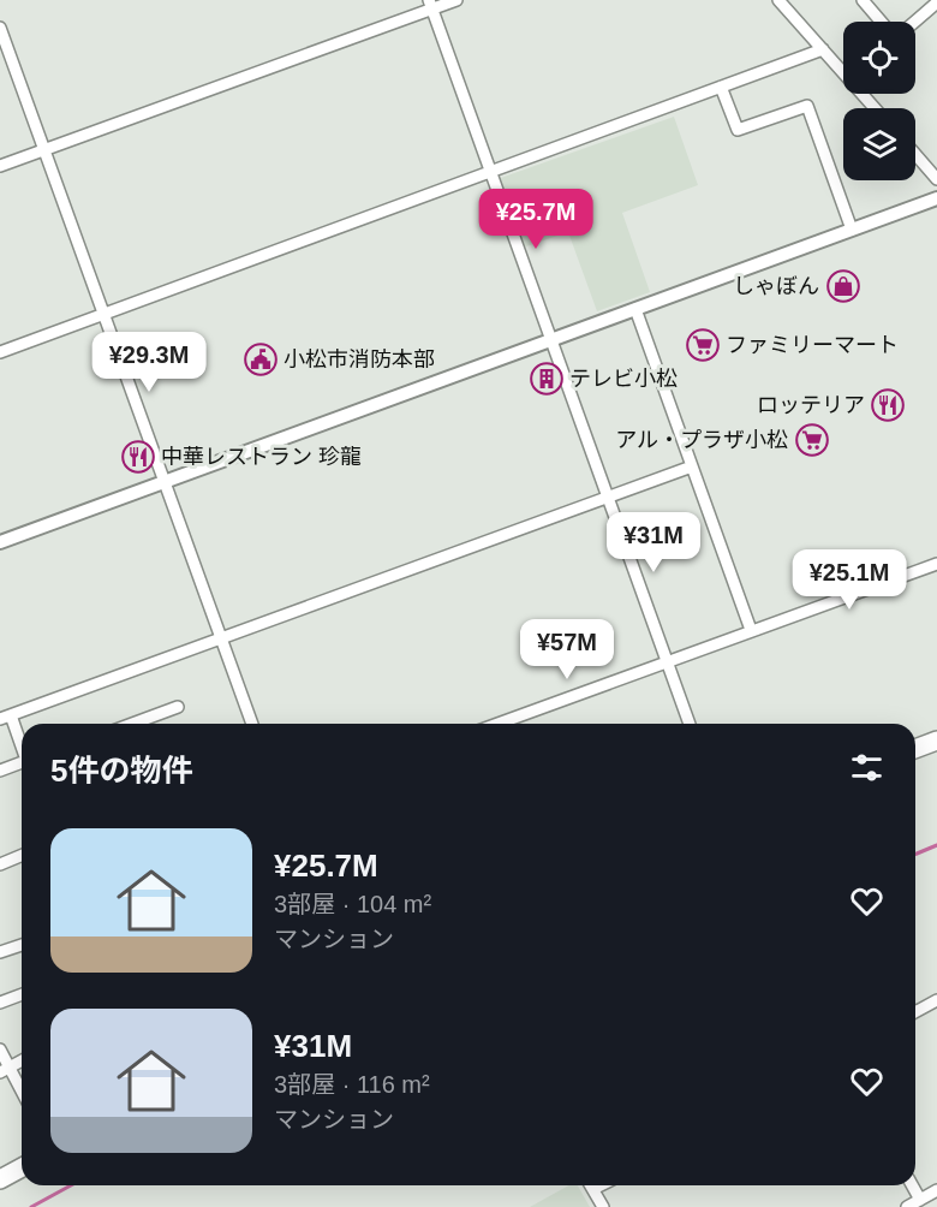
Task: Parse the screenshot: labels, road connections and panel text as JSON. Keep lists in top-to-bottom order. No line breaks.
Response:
{"places":{"shop":["しゃぼん"],"supermarket":["ファミリーマート","アル・プラザ小松"],"public building":["小松市消防本部"],"building":["テレビ小松"],"restaurant":["ロッテリア","中華レストラン 珍龍"]},"page":{"price":["¥25.7M","¥29.3M","¥31M","¥25.1M","¥57M"],"heading":"5件の物件","list":[{"name":"¥25.7M","note":"3部屋 · 104 m² · マンション"},{"name":"¥31M","note":"3部屋 · 116 m² · マンション"}]}}
